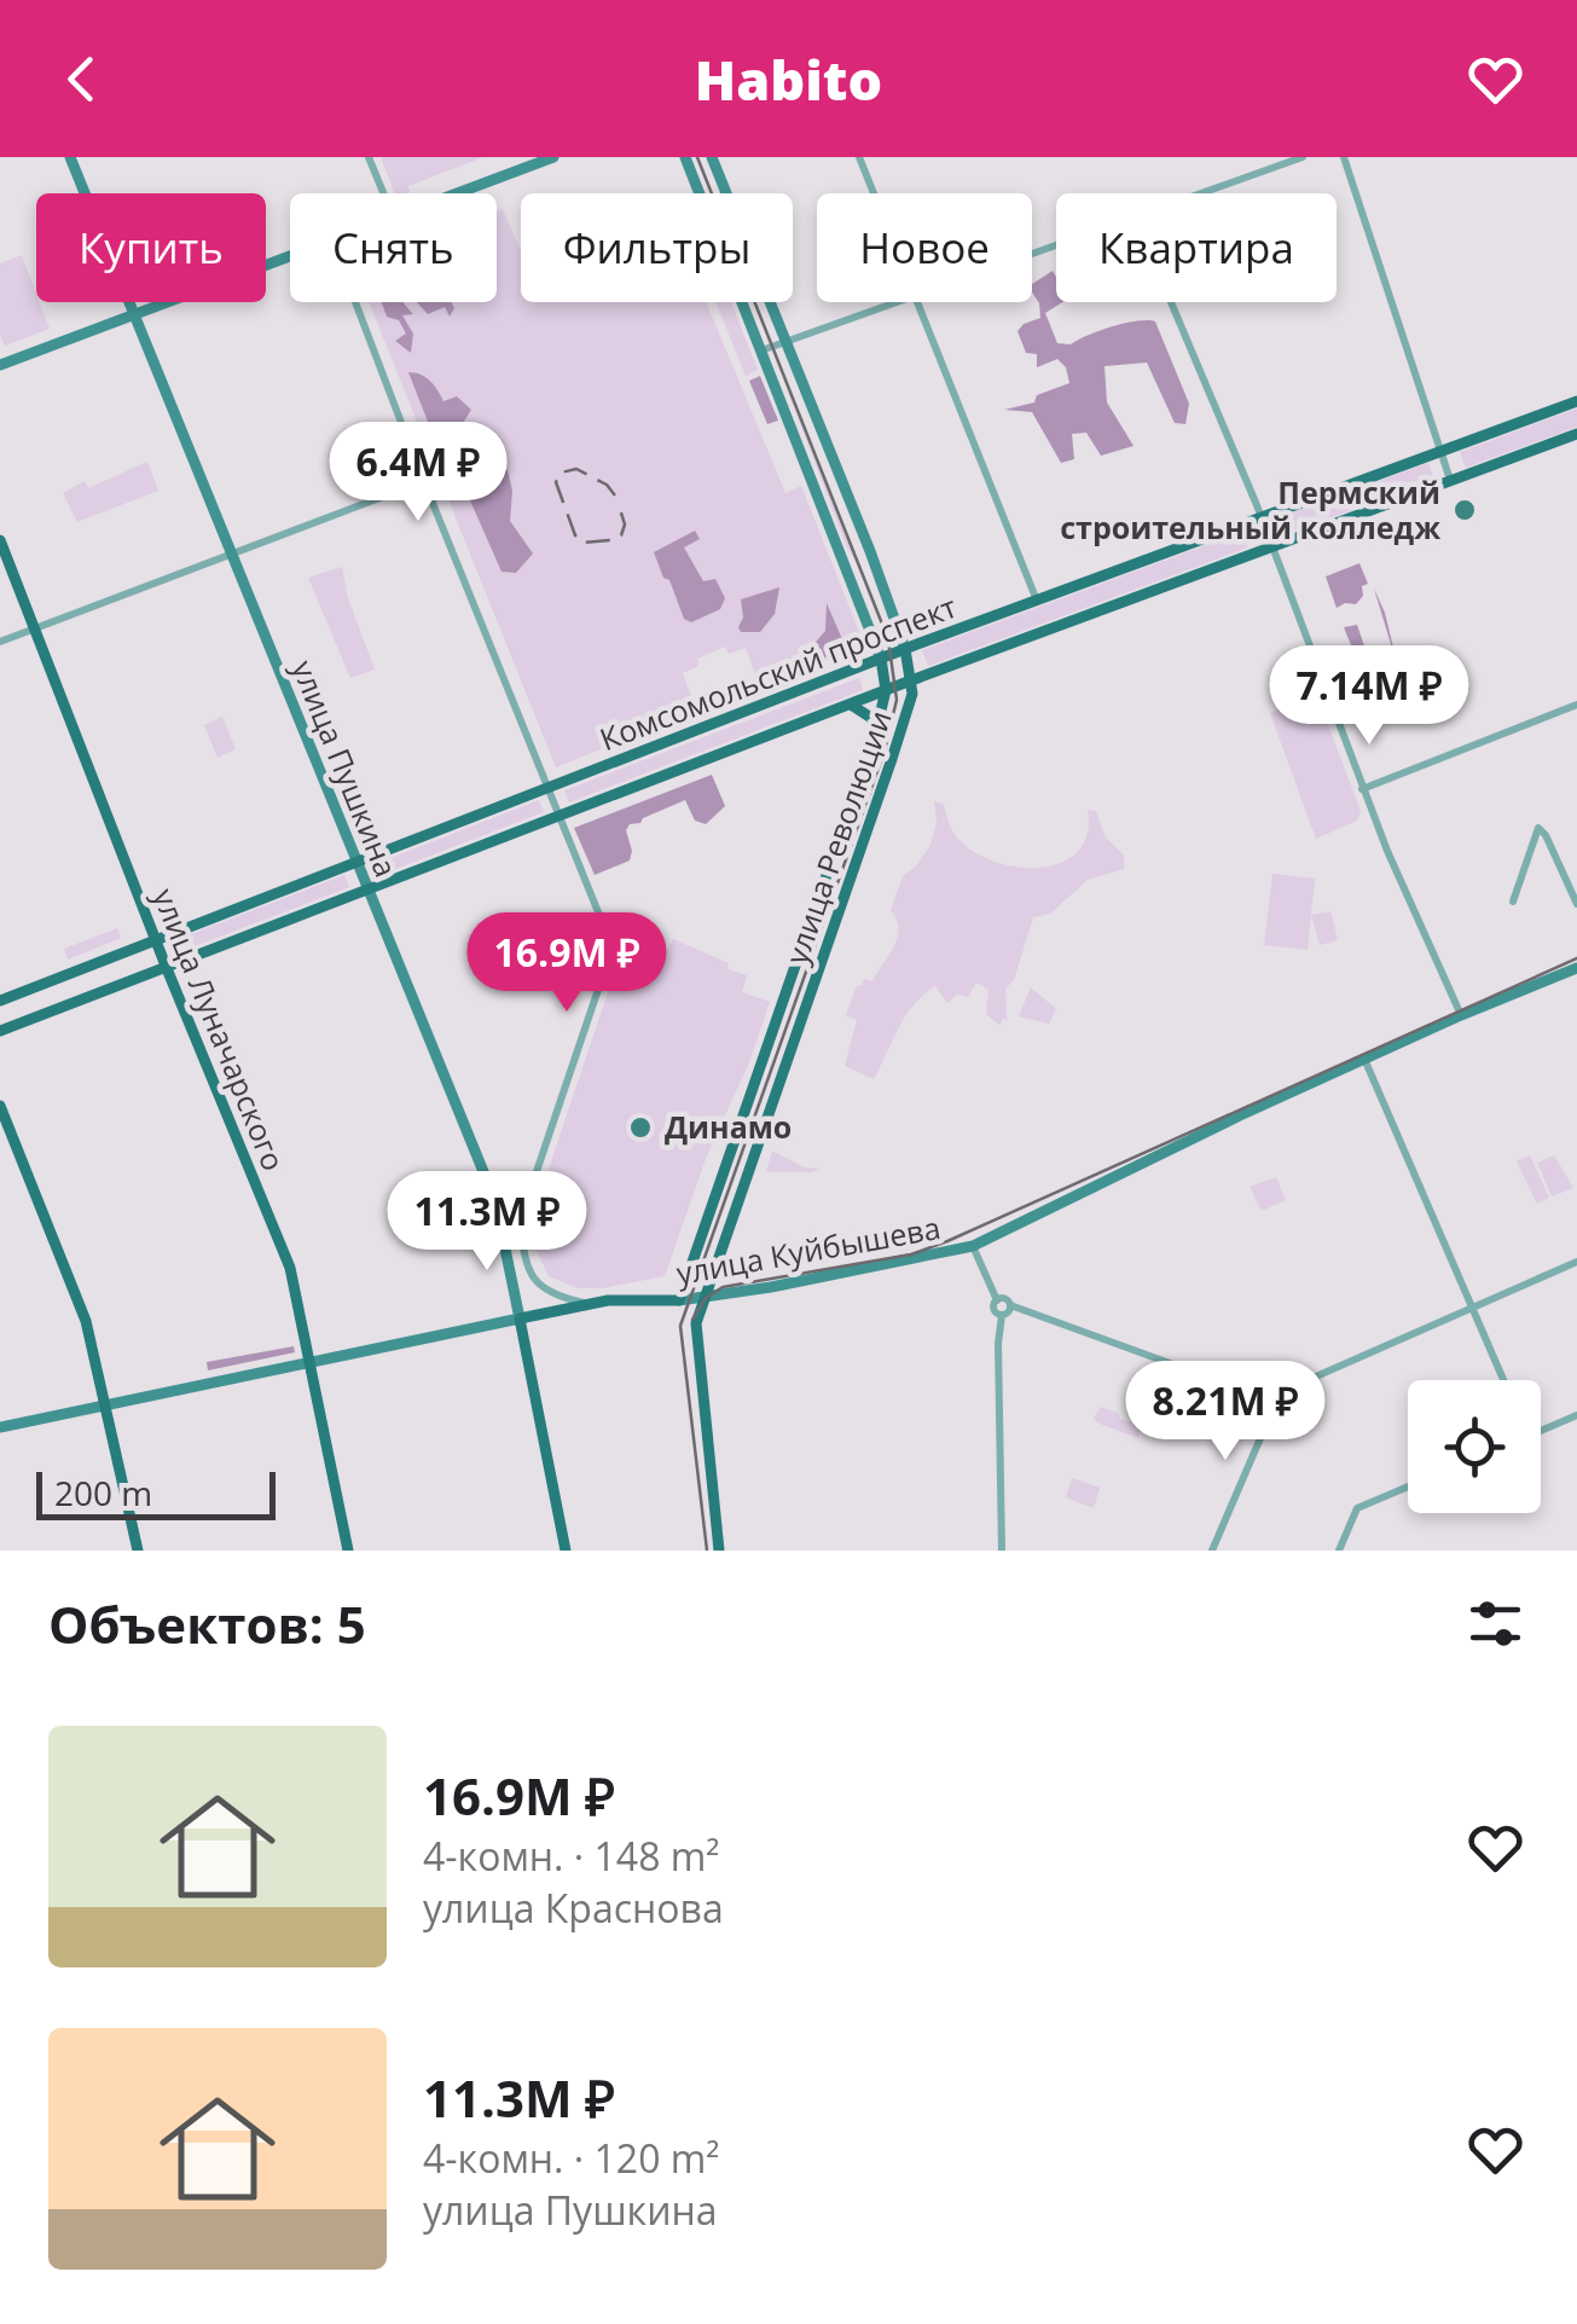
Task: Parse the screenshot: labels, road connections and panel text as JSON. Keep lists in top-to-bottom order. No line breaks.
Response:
{"streets":{"main road":["Комсомольский проспект","улица Пушкина","улица Революции","улица Луначарского","улица Куйбышева"]},"crossings":[["Комсомольский проспект","улица Пушкина"],["Комсомольский проспект","улица Революции"],["Комсомольский проспект","улица Луначарского"],["улица Пушкина","улица Куйбышева"],["улица Революции","улица Куйбышева"],["улица Луначарского","улица Куйбышева"]],"places":["Пермский строительный колледж","Динамо"],"scale_bar":"200 m","page":{"header":"Habito","chip":["Купить","Снять","Фильтры","Новое","Квартира"],"price":["6.4M ₽","7.14M ₽","16.9M ₽","11.3M ₽","8.21M ₽"],"scale":"200 m","heading":"Объектов: 5","list":[{"name":"16.9M ₽","note":"4-комн. · 148 m² · улица Краснова"},{"name":"11.3M ₽","note":"4-комн. · 120 m² · улица Пушкина"}]}}
